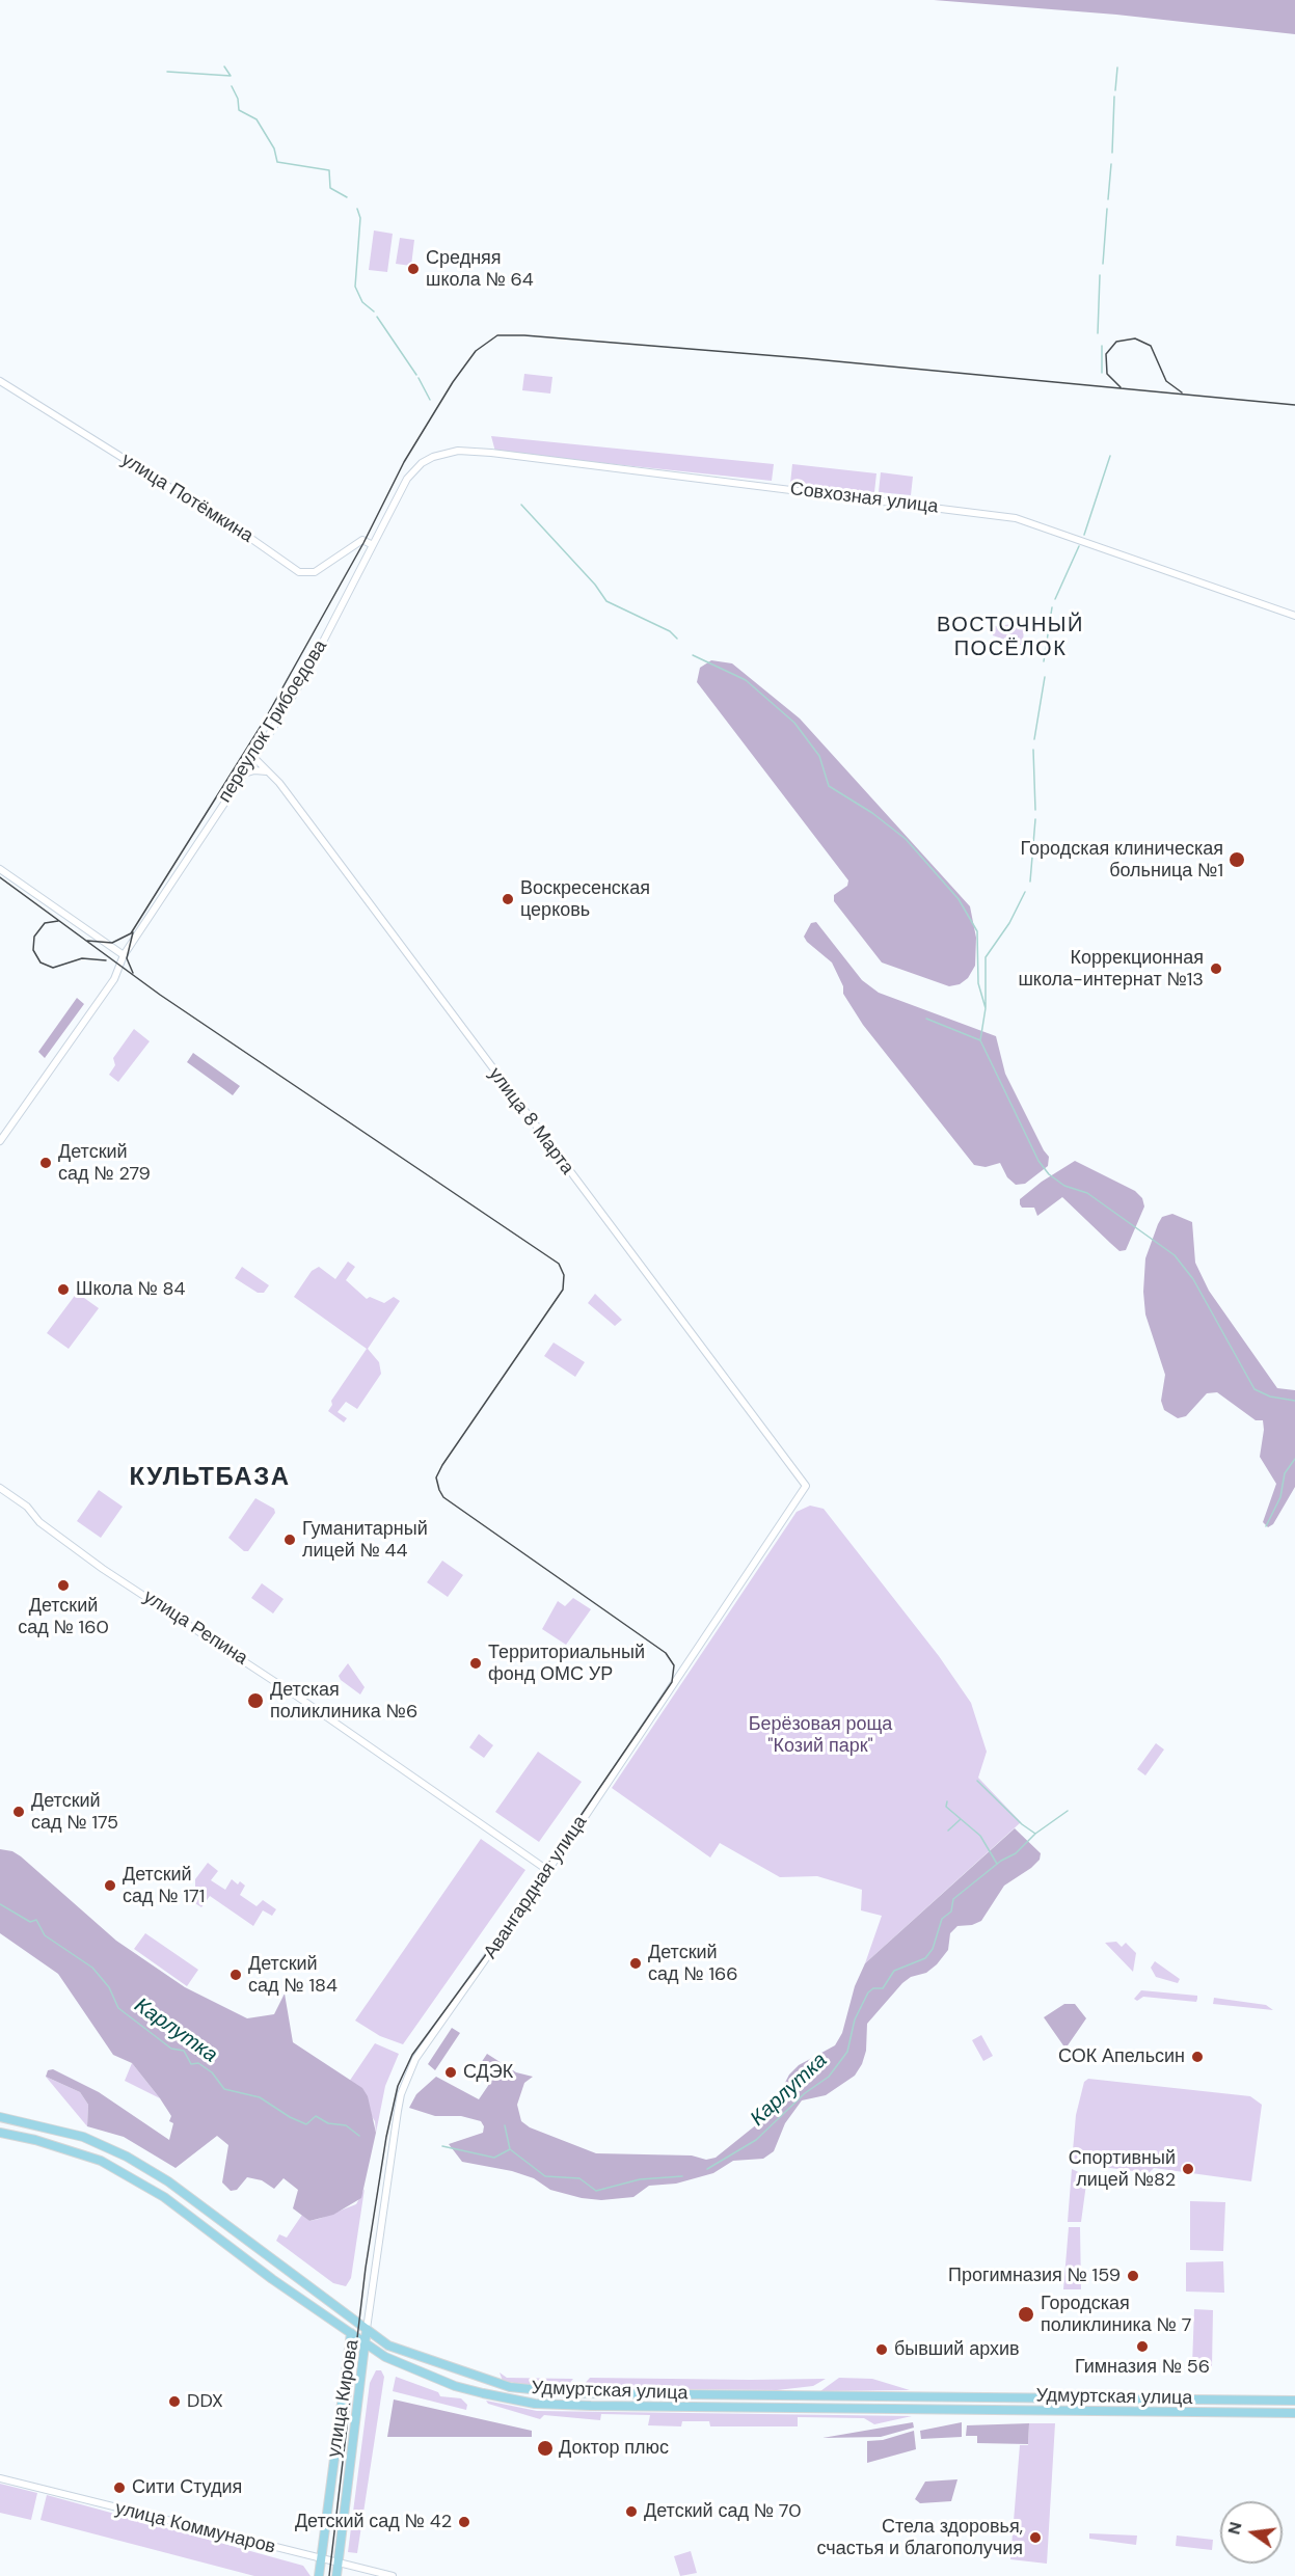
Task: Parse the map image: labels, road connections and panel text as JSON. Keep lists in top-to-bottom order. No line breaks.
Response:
{"streets":{"main road":["Удмуртская улица","улица Кирова"],"street":["улица Потёмкина","Совхозная улица","переулок Грибоедова","улица 8 Марта","улица Репина","Авангардная улица","улица Коммунаров"]},"crossings":[["улица Потёмкина","переулок Грибоедова"],["Совхозная улица","переулок Грибоедова"],["переулок Грибоедова","улица 8 Марта"],["улица 8 Марта","Авангардная улица"],["улица Репина","Авангардная улица"],["Авангардная улица","Удмуртская улица"],["Авангардная улица","улица Кирова"],["Удмуртская улица","улица Кирова"],["улица Кирова","улица Коммунаров"]],"districts":["ВОСТОЧНЫЙ ПОСЁЛОК","КУЛЬТБАЗА"],"water":["Карлутка"],"parks":["Берёзовая роща \"Козий парк\""],"places":["Средняя школа № 64","Городская клиническая больница №1","Воскресенская церковь","Коррекционная школа-интернат №13","Детский сад № 279","Школа № 84","Гуманитарный лицей № 44","Детский сад № 160","Территориальный фонд ОМС УР","Детская поликлиника №6","Детский сад № 175","Детский сад № 171","Детский сад № 166","Детский сад № 184","СОК Апельсин","СДЭК","Спортивный лицей №82","Прогимназия № 159","Городская поликлиника № 7","Гимназия № 56","бывший архив","DDX","Доктор плюс","Сити Студия","Детский сад № 70","Детский сад № 42","Стела здоровья, счастья и благополучия"],"north":"left"}
